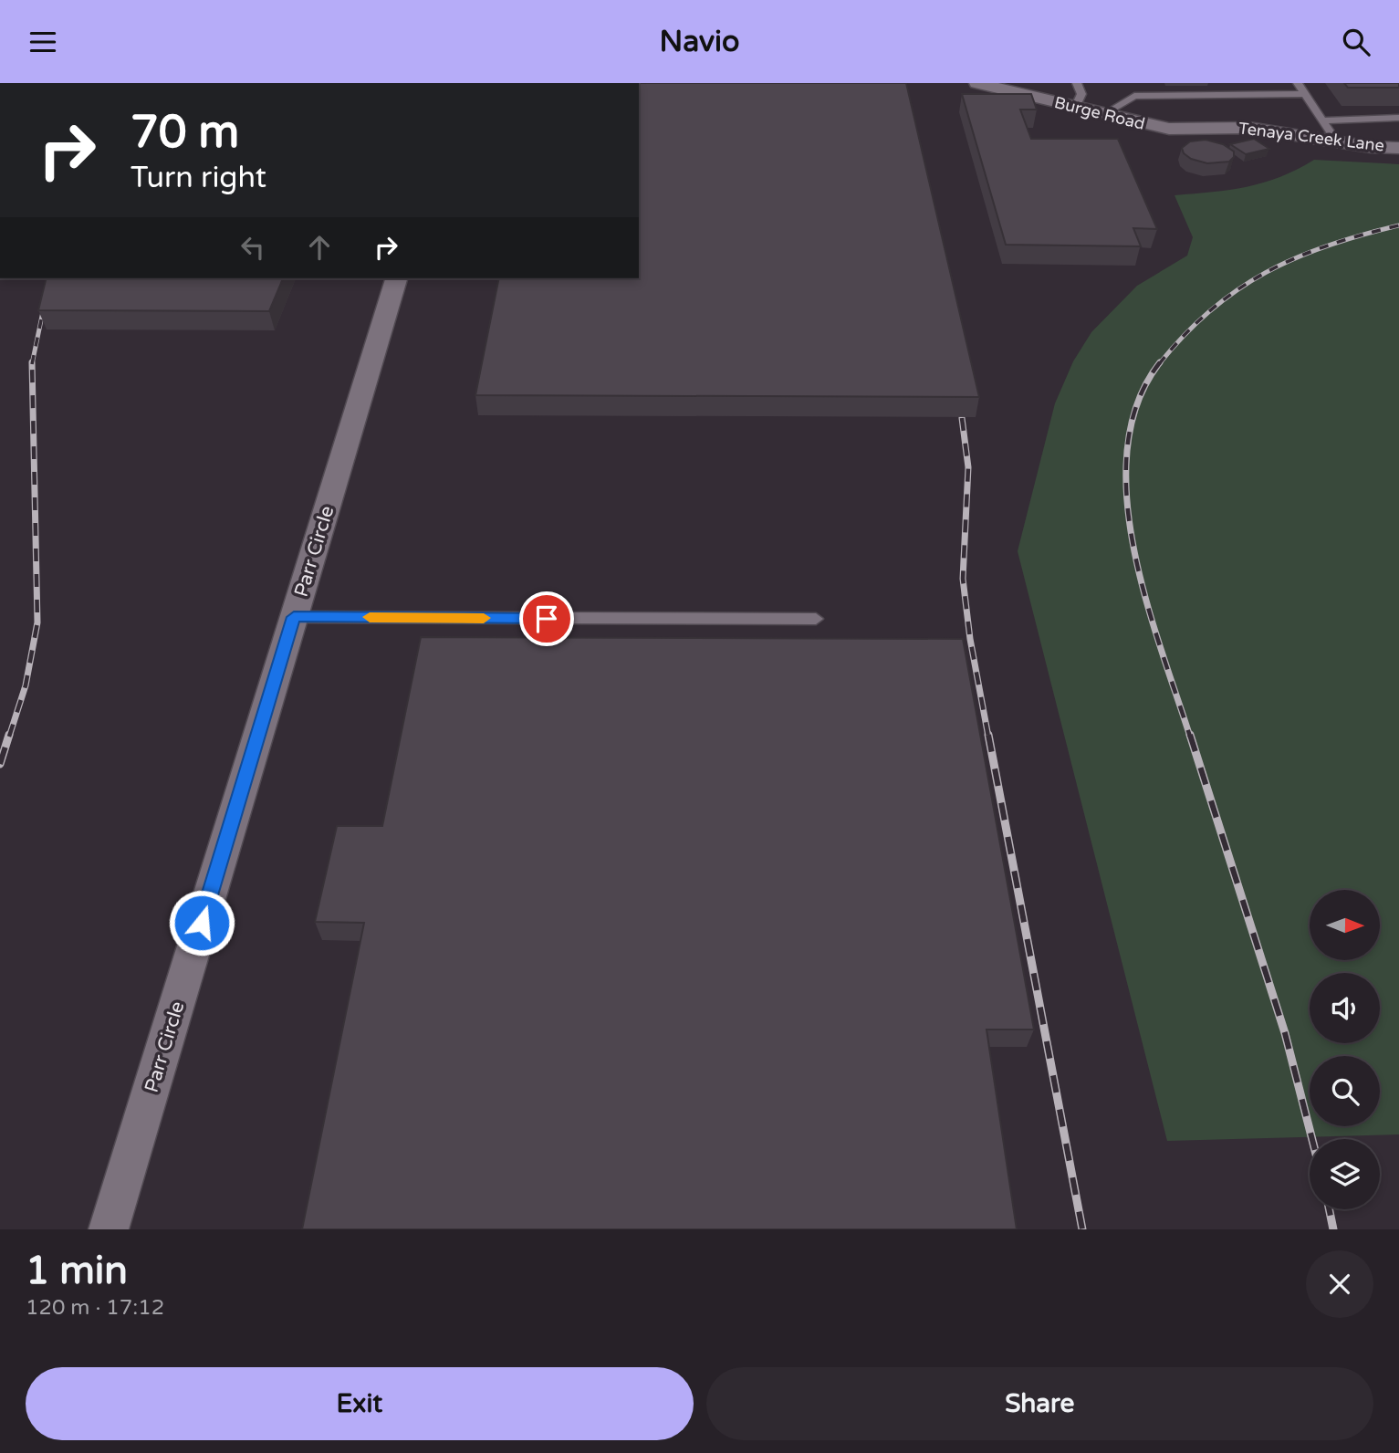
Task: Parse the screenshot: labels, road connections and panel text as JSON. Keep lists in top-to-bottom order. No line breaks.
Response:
{"streets":{"street":["Burge Road","Tenaya Creek Lane","Parr Circle"]},"crossings":[["Burge Road","Tenaya Creek Lane"]],"north":"right","page":{"header":"Navio","turn":["70 m","Turn right"],"heading":["1 min","120 m · 17:12"],"buttons":["Exit","Share"]}}
